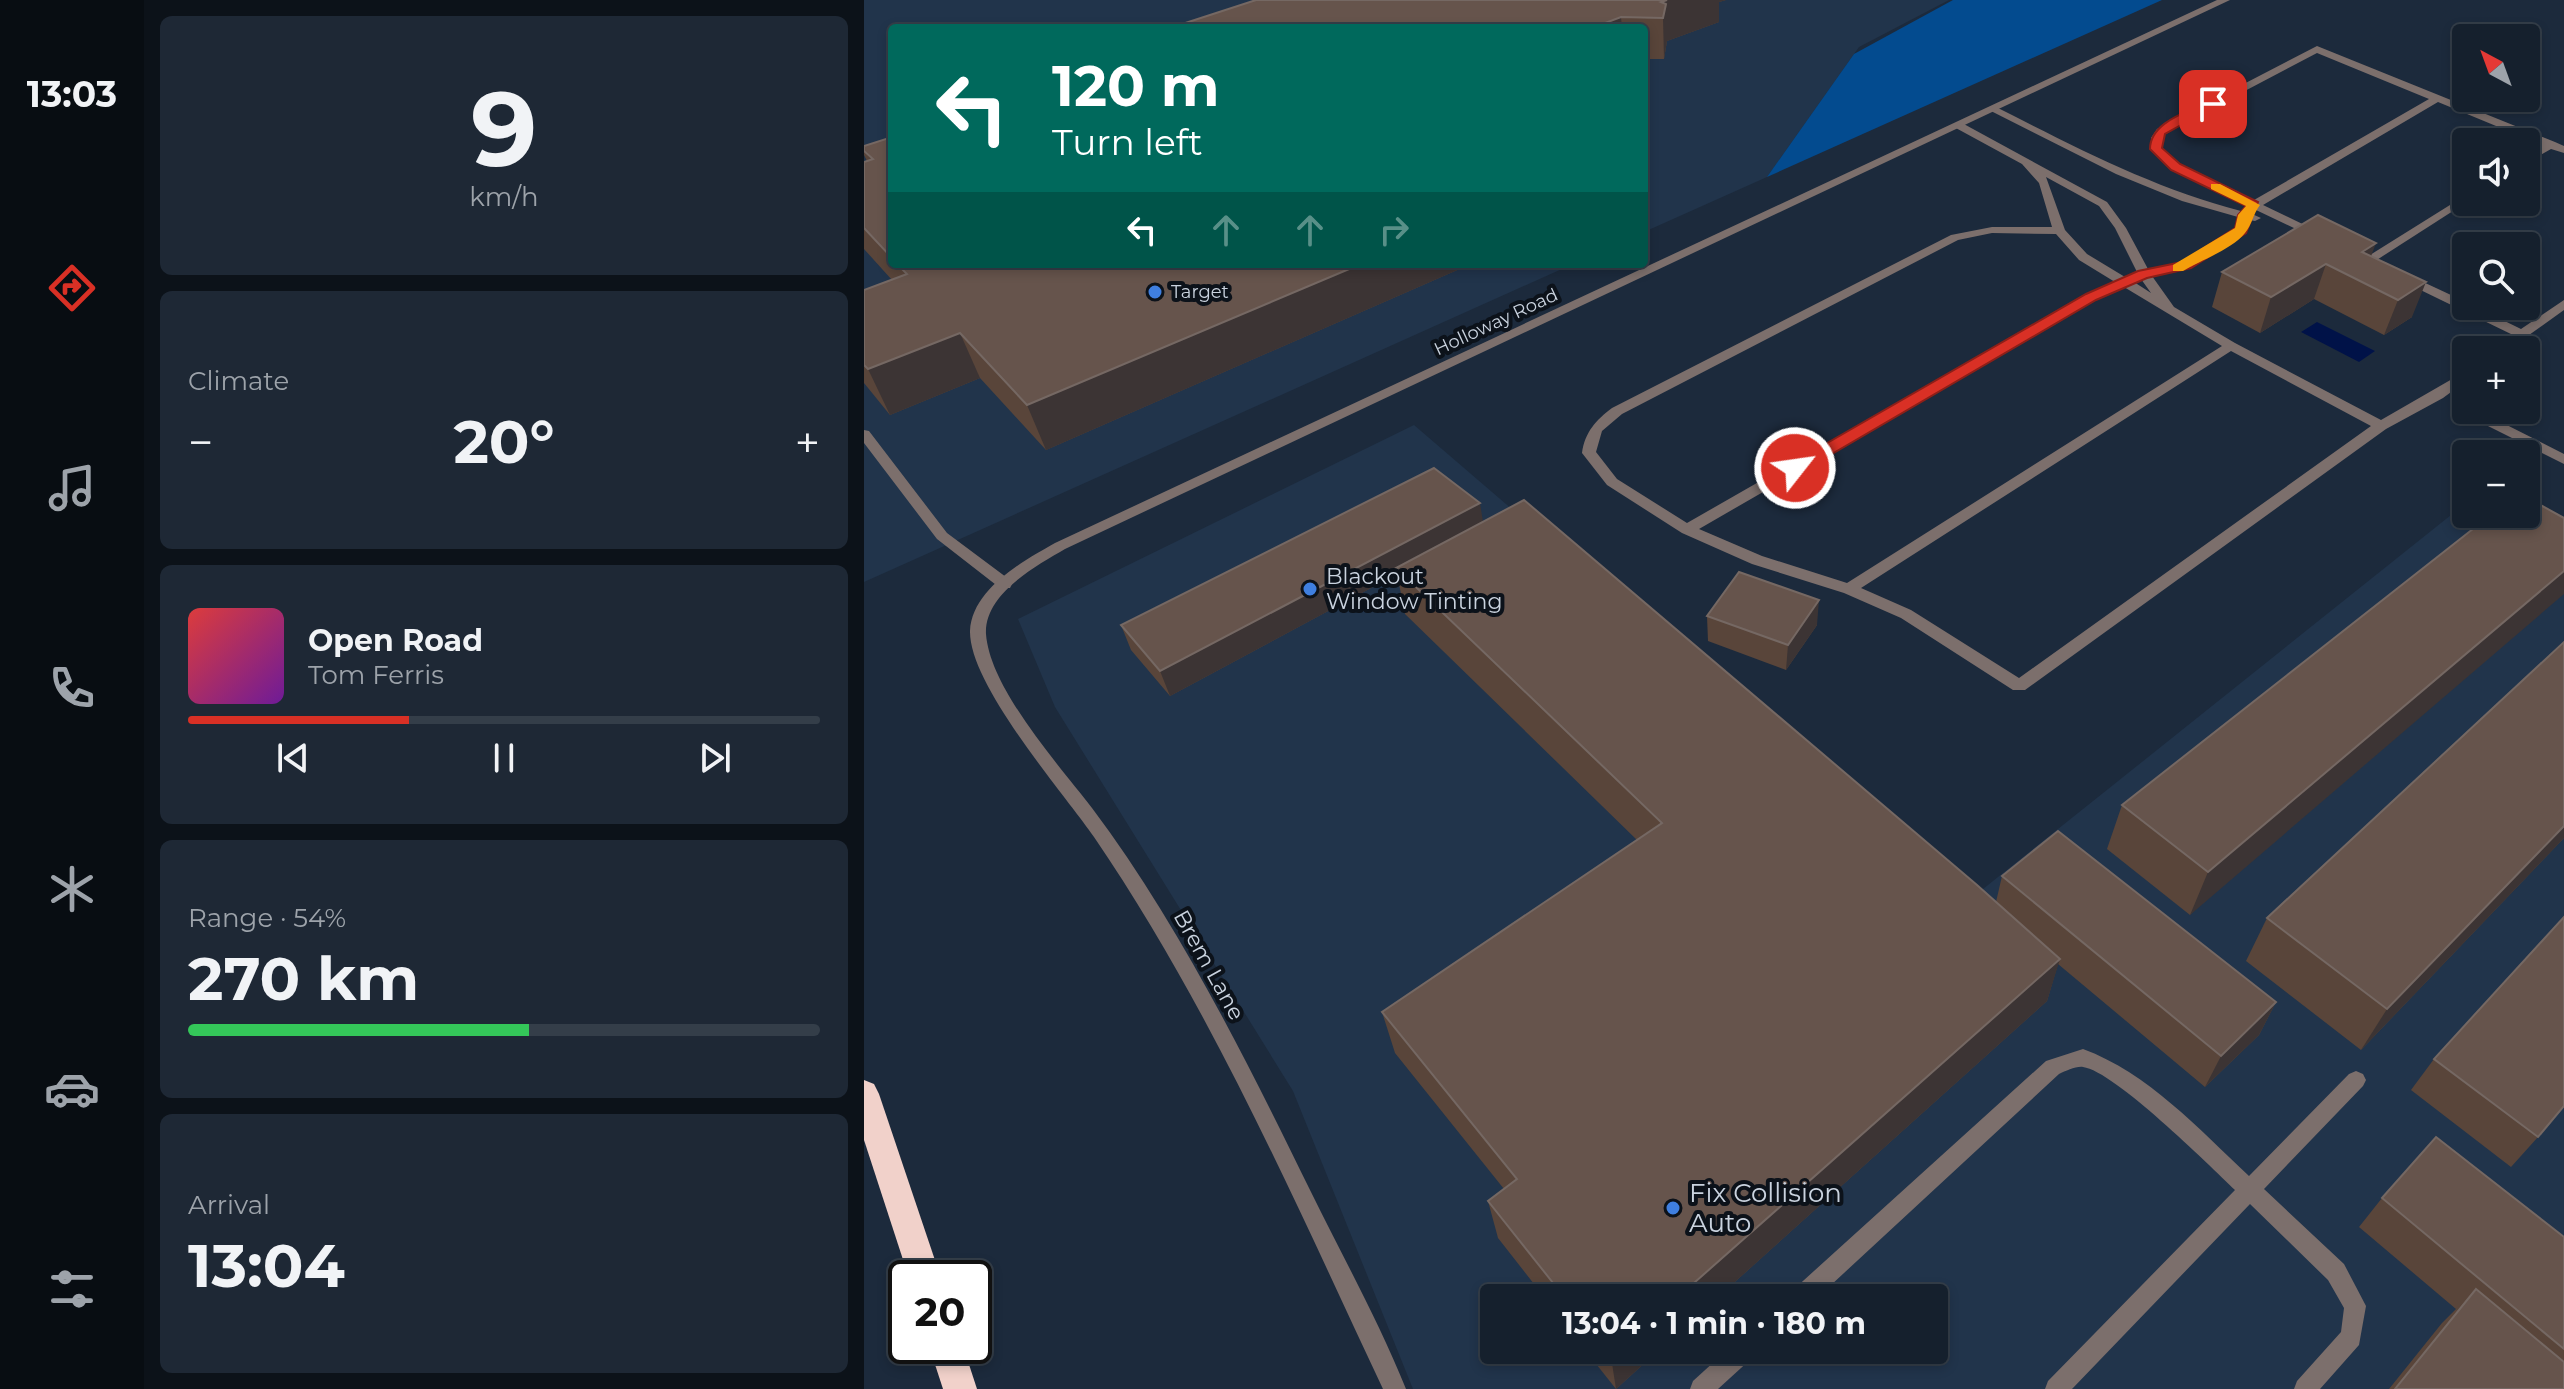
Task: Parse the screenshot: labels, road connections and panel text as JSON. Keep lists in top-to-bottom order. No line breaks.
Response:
{"streets":{"street":["Holloway Road","Brem Lane"]},"crossings":[["Holloway Road","Brem Lane"]],"places":["Target","Blackout Window Tinting","Fix Collision Auto"],"north":"top left","page":{"tabs":"13:03","tile":[["9","km/h"],"Climate",["Range · 54%","270 km"],["Arrival","13:04"]],"map_buttons":["+","−"],"turn":["120 m","Turn left"],"heat":["−","20°","+"],"song":["Open Road","Tom Ferris"],"limit":"20","trip":"13:04 · 1 min · 180 m"}}
